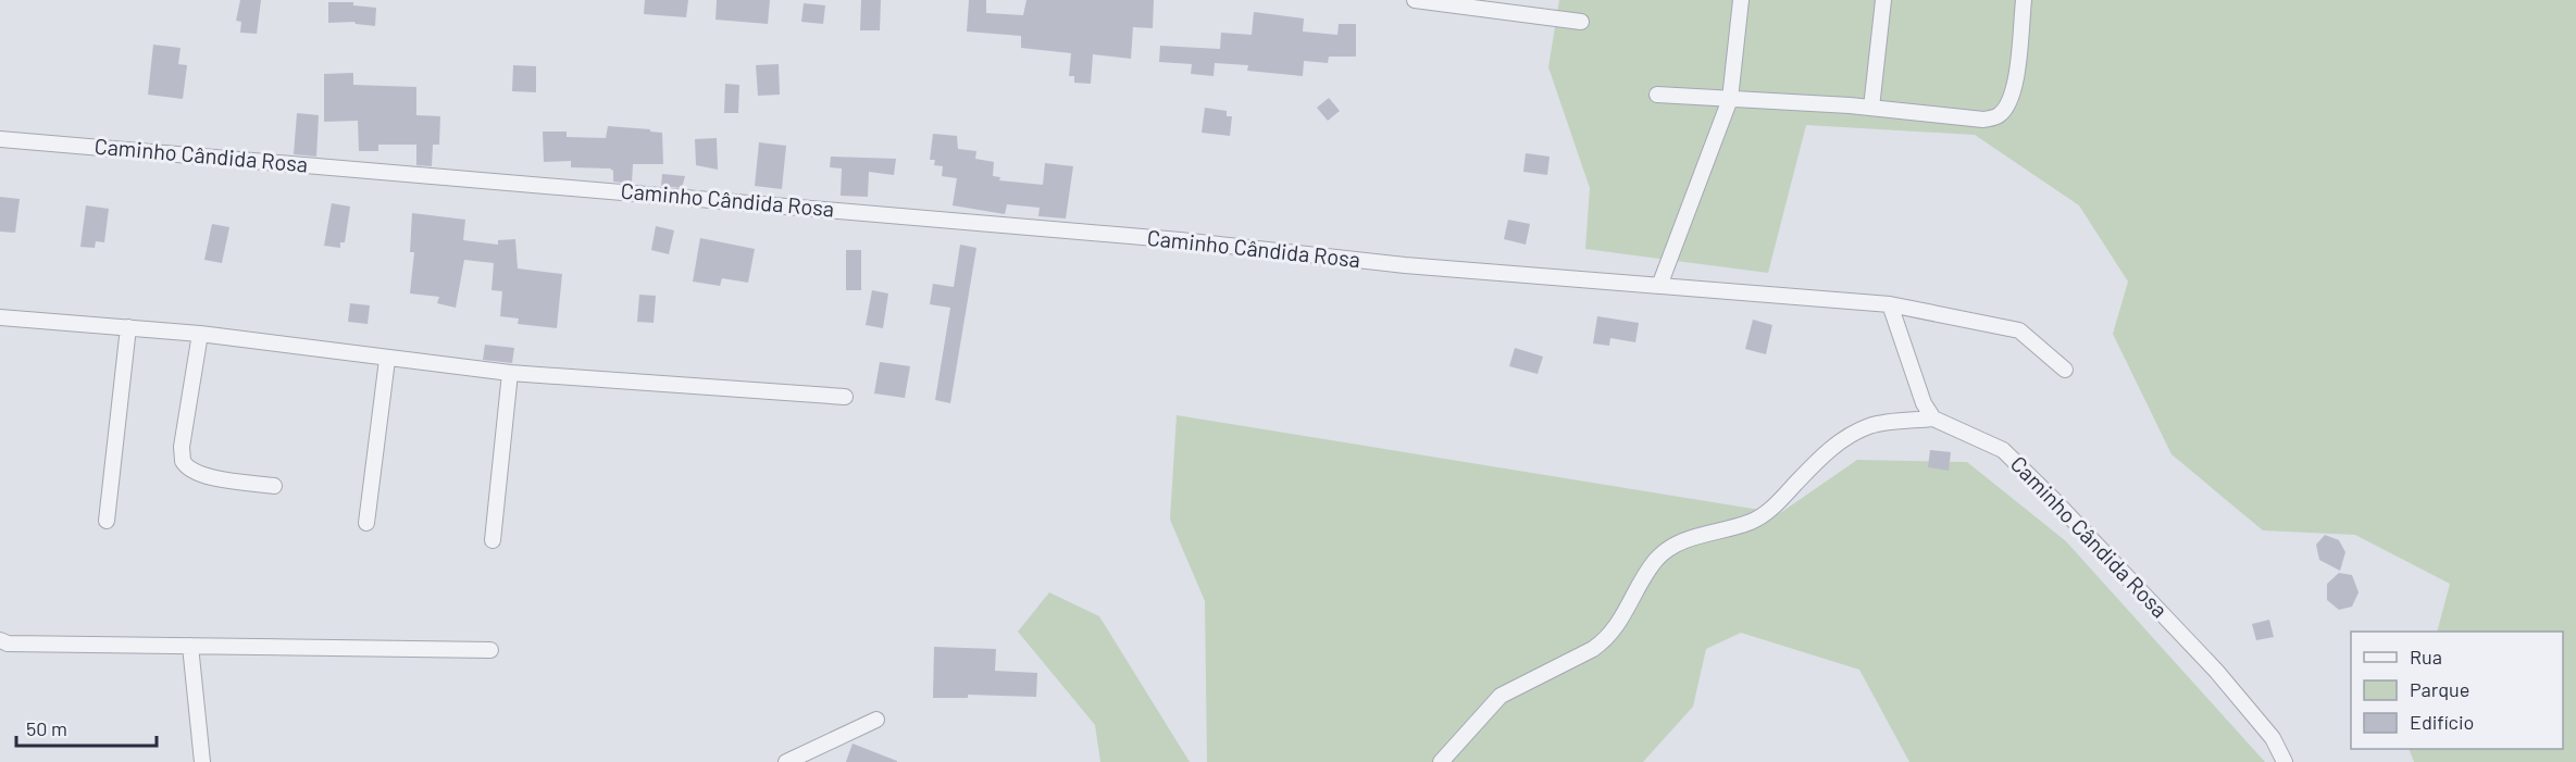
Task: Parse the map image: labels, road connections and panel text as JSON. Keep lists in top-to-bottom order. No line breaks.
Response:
{"streets":{"street":["Caminho Cândida Rosa"]},"legend":["Rua","Parque","Edifício"],"scale_bar":"50 m"}
